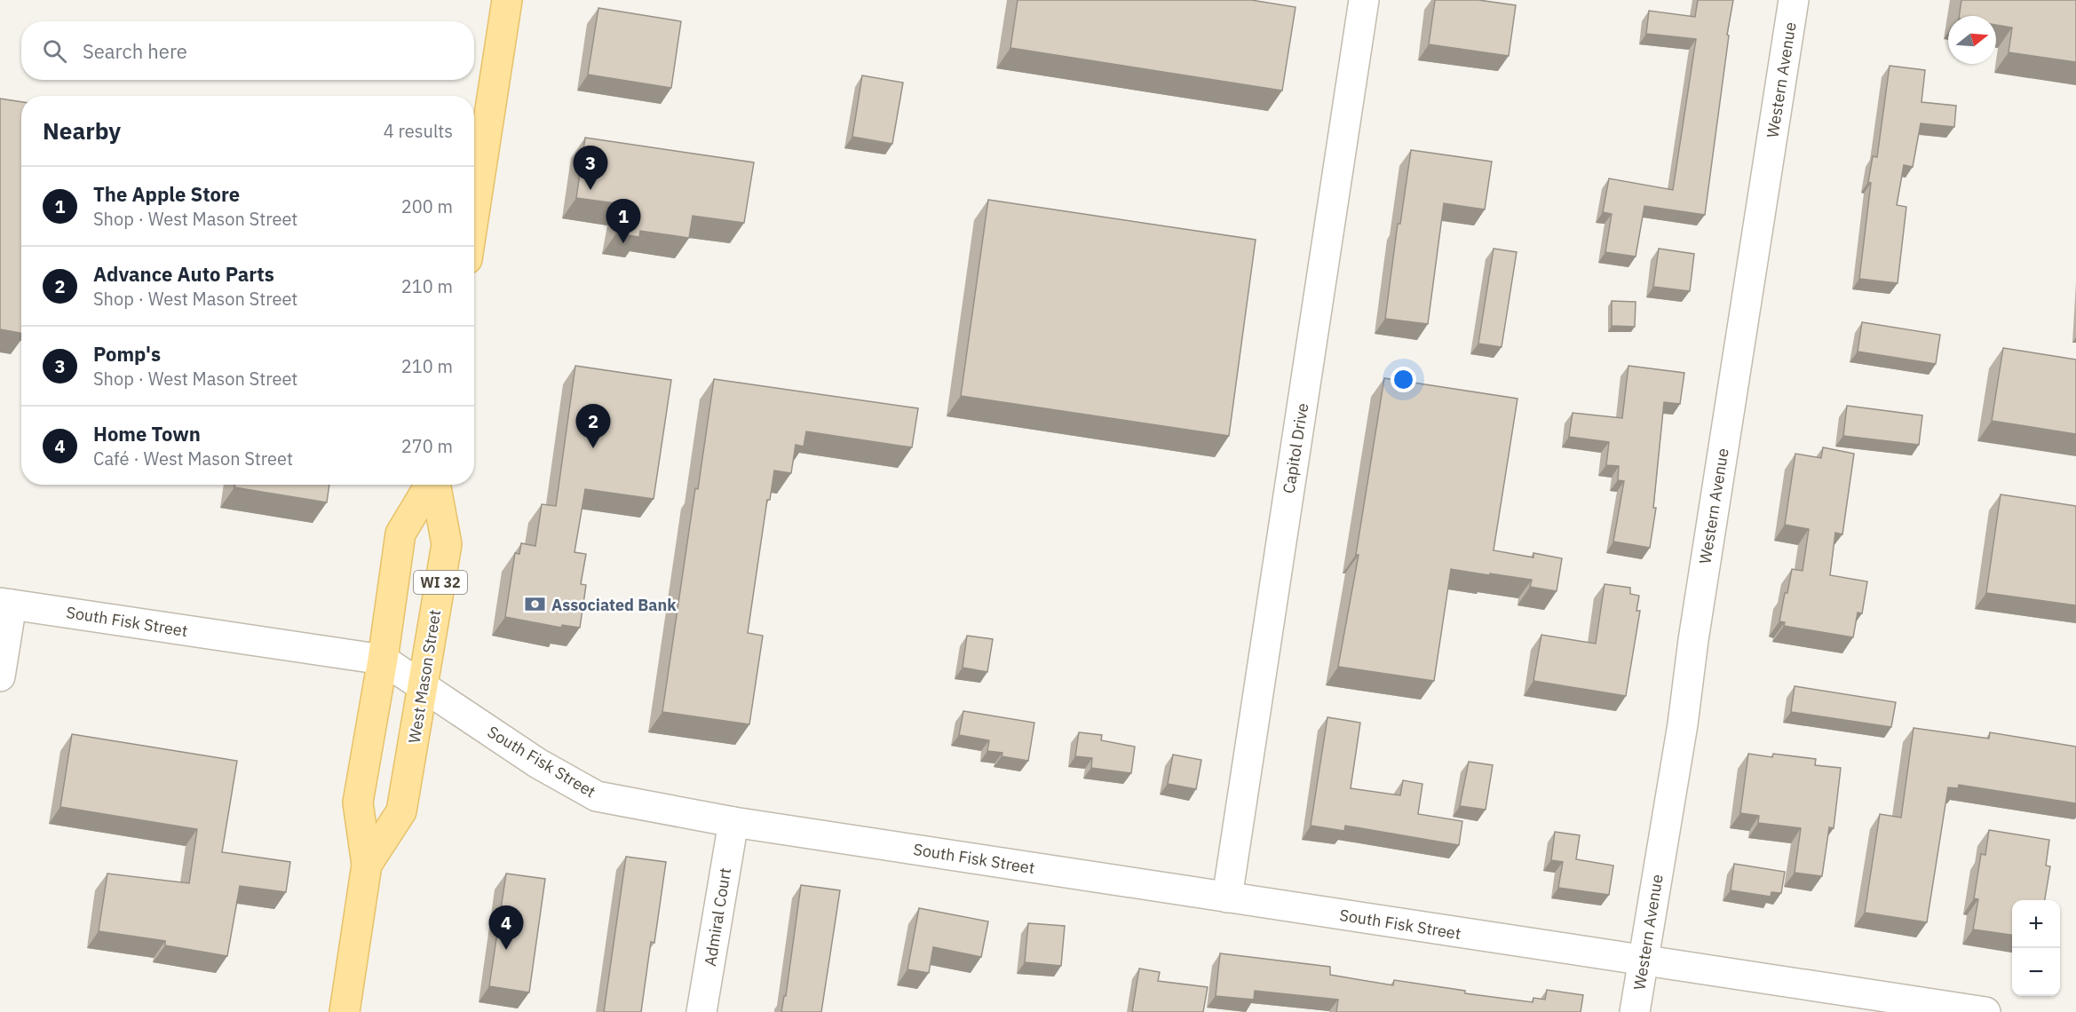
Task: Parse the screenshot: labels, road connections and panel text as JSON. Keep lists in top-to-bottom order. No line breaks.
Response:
{"streets":{"main road":["WI 32","West Mason Street"],"street":["Western Avenue","Capitol Drive","South Fisk Street","Admiral Court"]},"crossings":[["Western Avenue","South Fisk Street"],["Capitol Drive","South Fisk Street"],["South Fisk Street","West Mason Street"],["South Fisk Street","Admiral Court"]],"places":{"bank":["Associated Bank"]},"north":"right","page":{"search":"Search here","heading":["Nearby","4 results"],"pins":["3","1","2","4"],"list":[{"mark":"1","name":"The Apple Store","note":"Shop · West Mason Street","value":"200 m"},{"mark":"2","name":"Advance Auto Parts","note":"Shop · West Mason Street","value":"210 m"},{"mark":"3","name":"Pomp's","note":"Shop · West Mason Street","value":"210 m"},{"mark":"4","name":"Home Town","note":"Café · West Mason Street","value":"270 m"}],"map_buttons":["+","−"]}}
